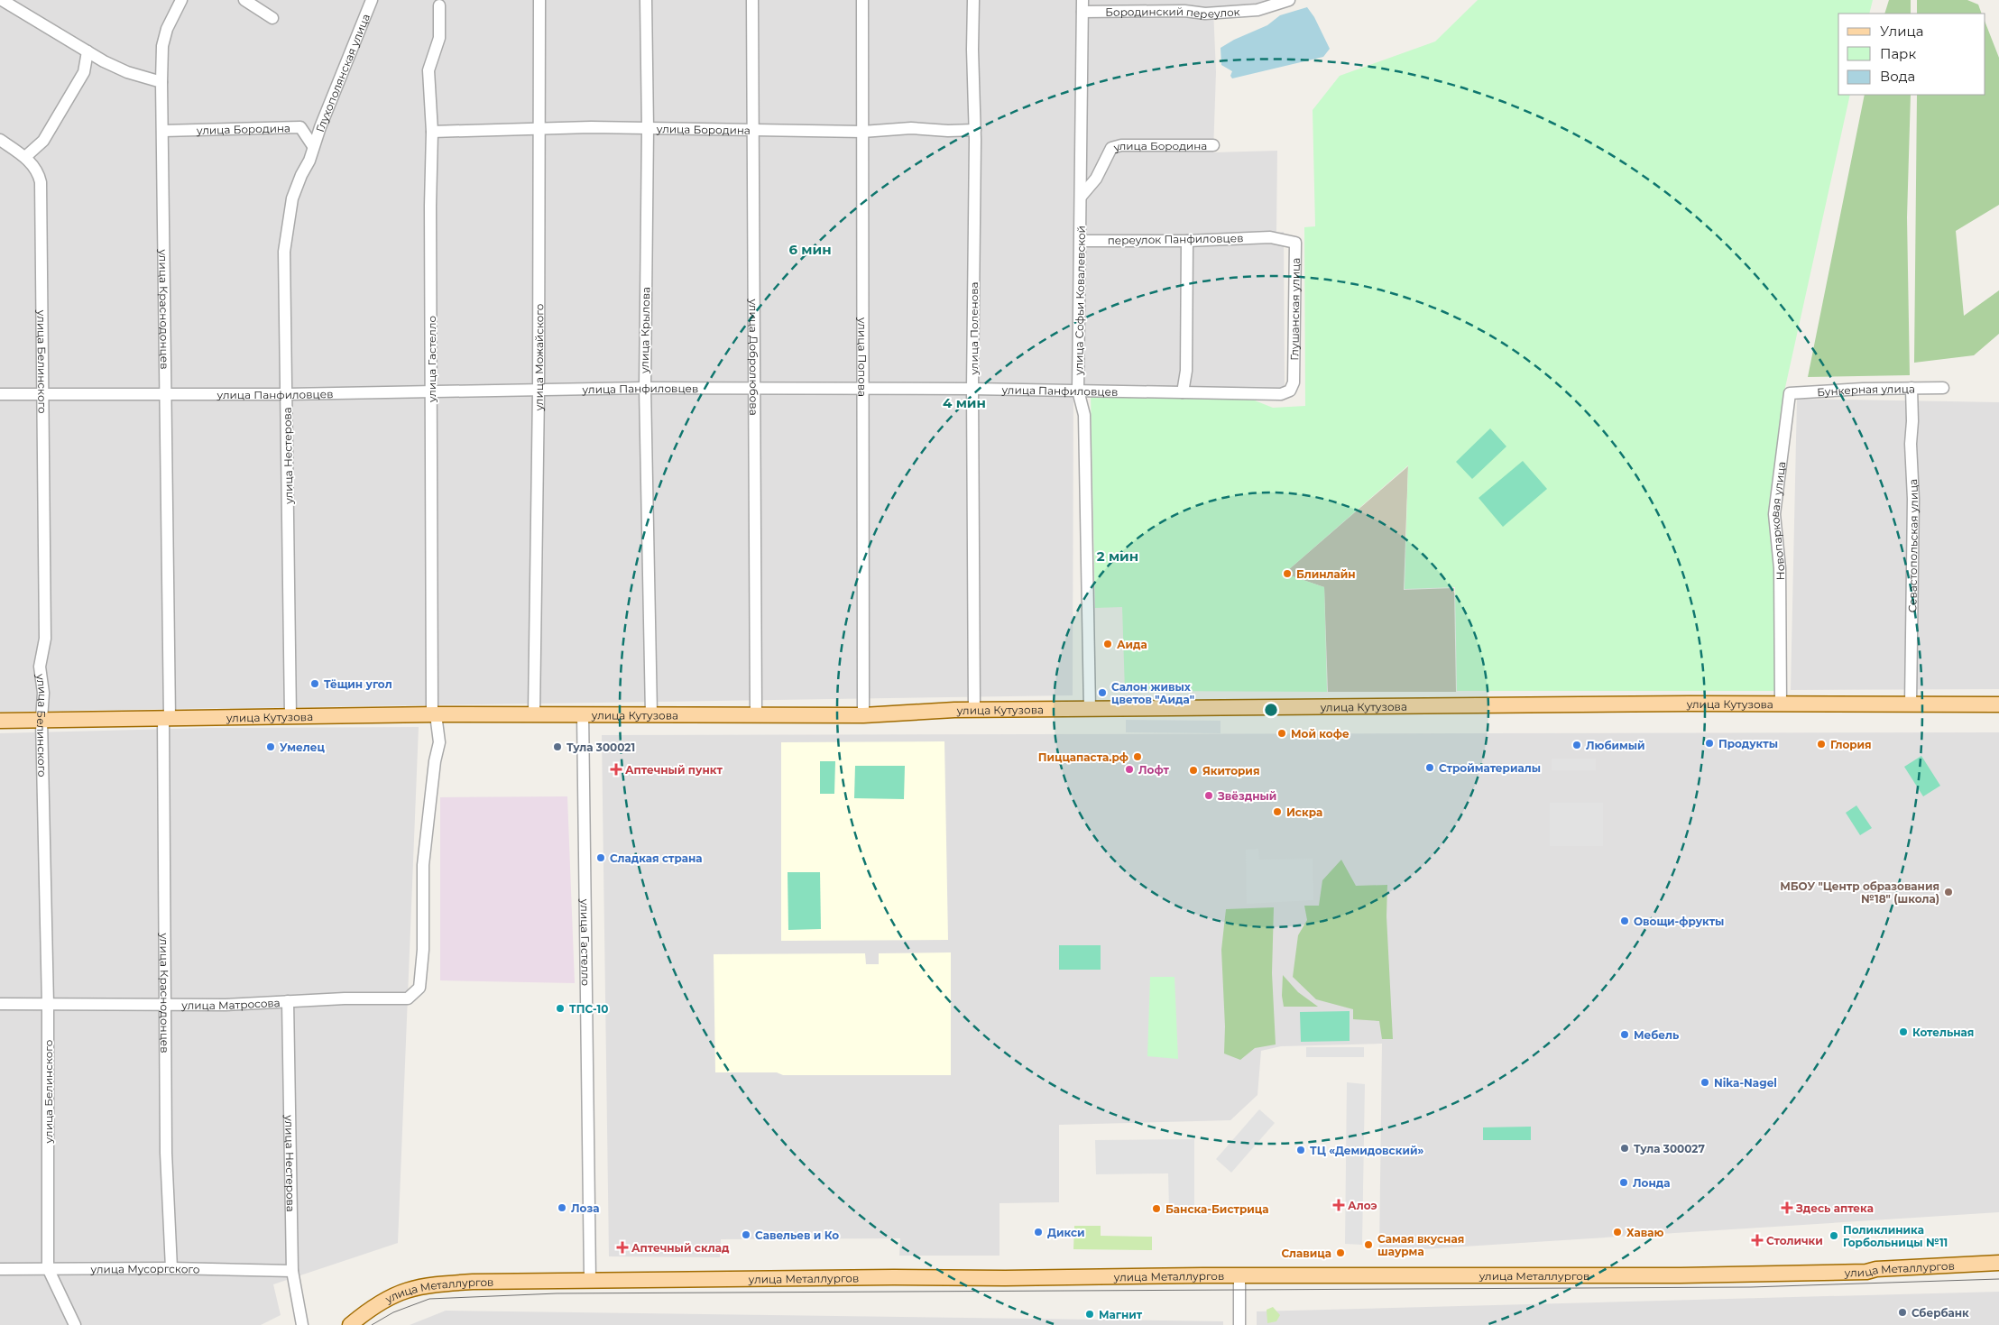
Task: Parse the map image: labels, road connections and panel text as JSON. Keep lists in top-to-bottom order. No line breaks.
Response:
{"streets":{"main road":["улица Кутузова","улица Металлургов"],"street":["Бородинский переулок","Глухополянская улица","улица Бородина","переулок Панфиловцев","улица Софьи Ковалевской","улица Краснодонцев","Глушанская улица","улица Поленова","улица Крылова","улица Можайского","улица Добролюбова","улица Попова","улица Гастелло","улица Белинского","улица Панфиловцев","Бункерная улица","улица Нестерова","Новопарковая улица","Севастопольская улица","улица Матросова","улица Мусоргского"]},"crossings":[["Бородинский переулок","улица Софьи Ковалевской"],["Глухополянская улица","улица Бородина"],["Глухополянская улица","улица Нестерова"],["улица Бородина","улица Софьи Ковалевской"],["улица Бородина","улица Краснодонцев"],["улица Бородина","улица Поленова"],["улица Бородина","улица Крылова"],["улица Бородина","улица Можайского"],["улица Бородина","улица Добролюбова"],["улица Бородина","улица Попова"],["улица Бородина","улица Гастелло"],["улица Бородина","улица Нестерова"],["переулок Панфиловцев","улица Софьи Ковалевской"],["переулок Панфиловцев","Глушанская улица"],["улица Софьи Ковалевской","улица Панфиловцев"],["улица Софьи Ковалевской","улица Кутузова"],["улица Краснодонцев","улица Панфиловцев"],["улица Краснодонцев","улица Кутузова"],["улица Краснодонцев","улица Матросова"],["улица Краснодонцев","улица Мусоргского"],["Глушанская улица","улица Панфиловцев"],["улица Поленова","улица Панфиловцев"],["улица Поленова","улица Кутузова"],["улица Крылова","улица Панфиловцев"],["улица Крылова","улица Кутузова"],["улица Можайского","улица Панфиловцев"],["улица Можайского","улица Кутузова"],["улица Добролюбова","улица Панфиловцев"],["улица Добролюбова","улица Кутузова"],["улица Попова","улица Панфиловцев"],["улица Попова","улица Кутузова"],["улица Гастелло","улица Панфиловцев"],["улица Гастелло","улица Кутузова"],["улица Гастелло","улица Матросова"],["улица Гастелло","улица Металлургов"],["улица Белинского","улица Панфиловцев"],["улица Белинского","улица Кутузова"],["улица Белинского","улица Матросова"],["улица Белинского","улица Мусоргского"],["улица Панфиловцев","улица Нестерова"],["Бункерная улица","Новопарковая улица"],["Бункерная улица","Севастопольская улица"],["улица Нестерова","улица Кутузова"],["улица Нестерова","улица Матросова"],["улица Нестерова","улица Мусоргского"],["Новопарковая улица","улица Кутузова"],["Севастопольская улица","улица Кутузова"]],"places":{"other":["Блинлайн","Аида","Тёщин угол","Салон живых цветов \"Аида\"","Мой кофе","Продукты","Глория","Любимый","Умелец","Тула 300021","Пиццапаста.рф","Стройматериалы","Лофт","Якитория","Звёздный","Искра","Сладкая страна","МБОУ \"Центр образования №18\" (школа)","Овощи-фрукты","ТПС-10","Котельная","Мебель","Nika-Nagel","Тула 300027","ТЦ «Демидовский»","Лонда","Лоза","Банска-Бистрица","Дикси","Хаваю","Савельев и Ко","Поликлиника Горбольницы №11","Самая вкусная шаурма","Славица","Сбербанк","Магнит"],"health":["Аптечный пункт","Алоэ","Здесь аптека","Столички","Аптечный склад"]},"legend":["Улица","Парк","Вода"],"rings":["6 мин","4 мин","2 мин"]}
